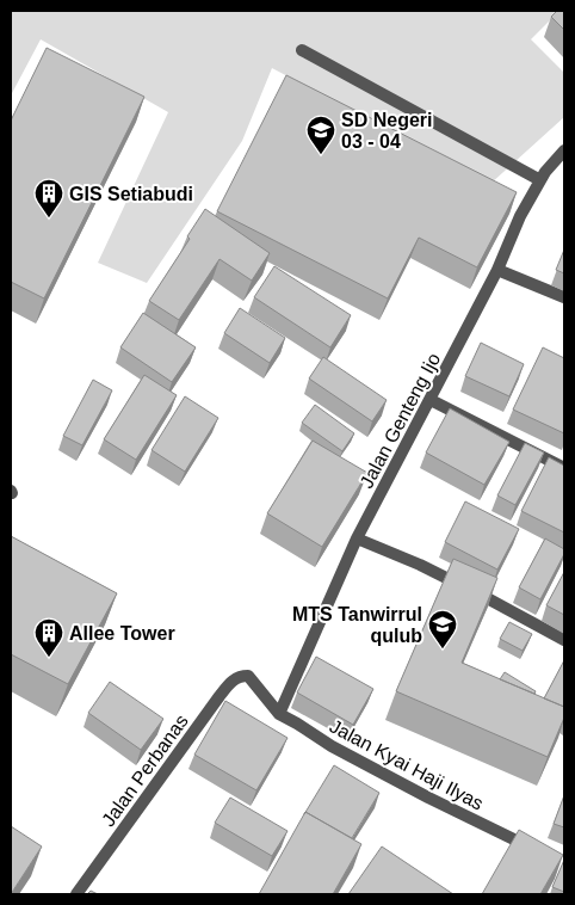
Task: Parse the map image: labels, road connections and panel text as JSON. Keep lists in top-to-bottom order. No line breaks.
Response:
{"streets":{"street":["Jalan Genteng Ijo","Jalan Kyai Haji Ilyas","Jalan Perbanas"]},"crossings":[["Jalan Genteng Ijo","Jalan Kyai Haji Ilyas"],["Jalan Kyai Haji Ilyas","Jalan Perbanas"]],"places":{"school or university":["SD Negeri 03 - 04","MTS Tanwirrul qulub"],"building":["GIS Setiabudi","Allee Tower"]}}
